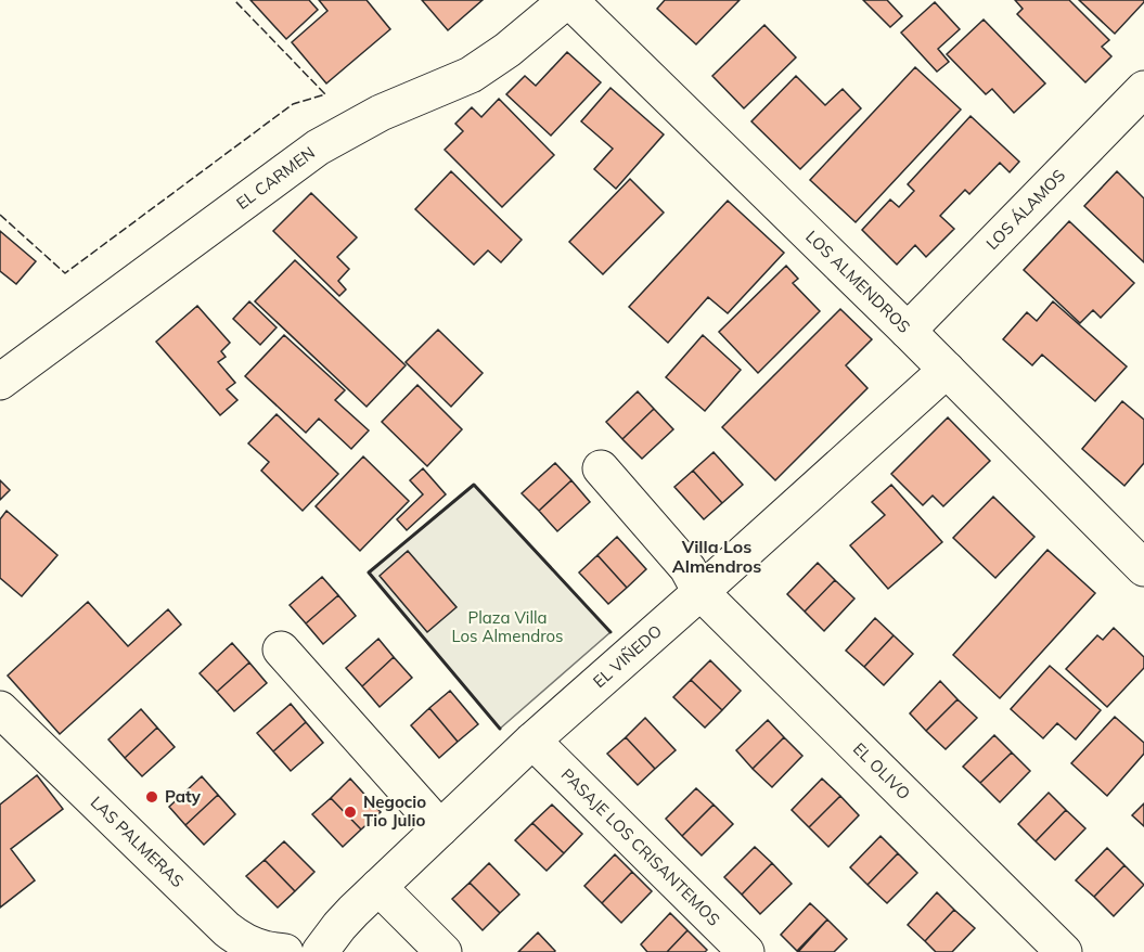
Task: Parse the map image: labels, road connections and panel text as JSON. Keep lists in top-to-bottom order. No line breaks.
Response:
{"streets":{"street":["EL CARMEN","LOS ÁLAMOS","LOS ALMENDROS","EL VIÑEDO","EL OLIVO","LAS PALMERAS","PASAJE LOS CRISANTEMOS"]},"crossings":[["EL CARMEN","LOS ALMENDROS"],["LOS ÁLAMOS","LOS ALMENDROS"],["LOS ALMENDROS","EL VIÑEDO"],["EL VIÑEDO","EL OLIVO"],["EL VIÑEDO","PASAJE LOS CRISANTEMOS"]],"districts":["Villa Los Almendros"],"parks":["Plaza Villa Los Almendros"],"places":["Paty","Negocio Tio Julio"]}
